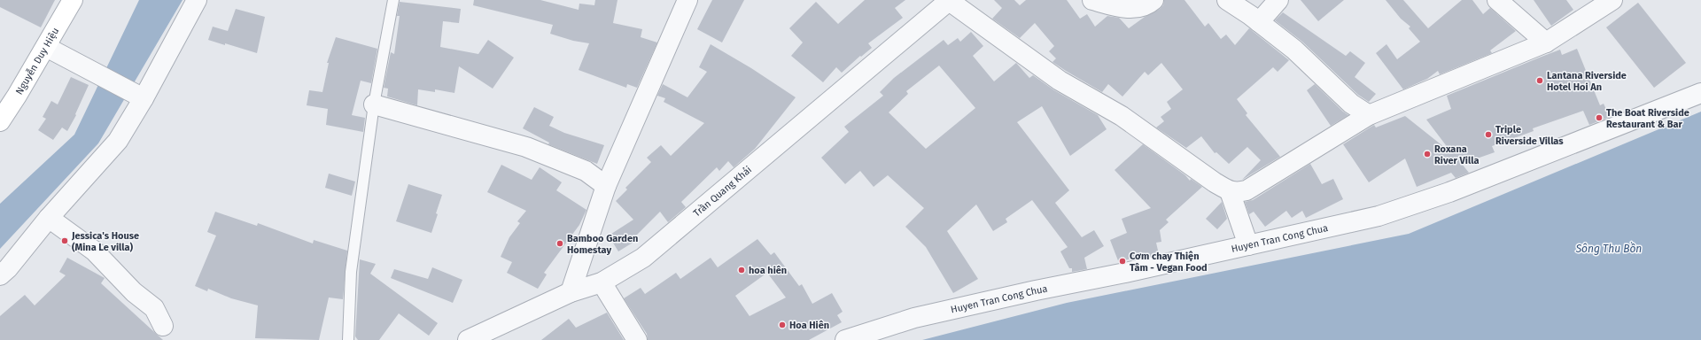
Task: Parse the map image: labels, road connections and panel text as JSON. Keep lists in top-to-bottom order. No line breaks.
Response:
{"streets":{"main road":["Nguyễn Duy Hiệu"],"street":["Trần Quang Khải","Huyen Tran Cong Chua"]},"water":["Sông Thu Bồn"],"places":["Lantana Riverside Hotel Hoi An","The Boat Riverside Restaurant & Bar","Triple Riverside Villas","Roxana River Villa","Jessica's House (Mina Le villa)","Bamboo Garden Homestay","Cơm chay Thiện Tâm - Vegan Food","hoa hiên","Hoa Hiên"]}
